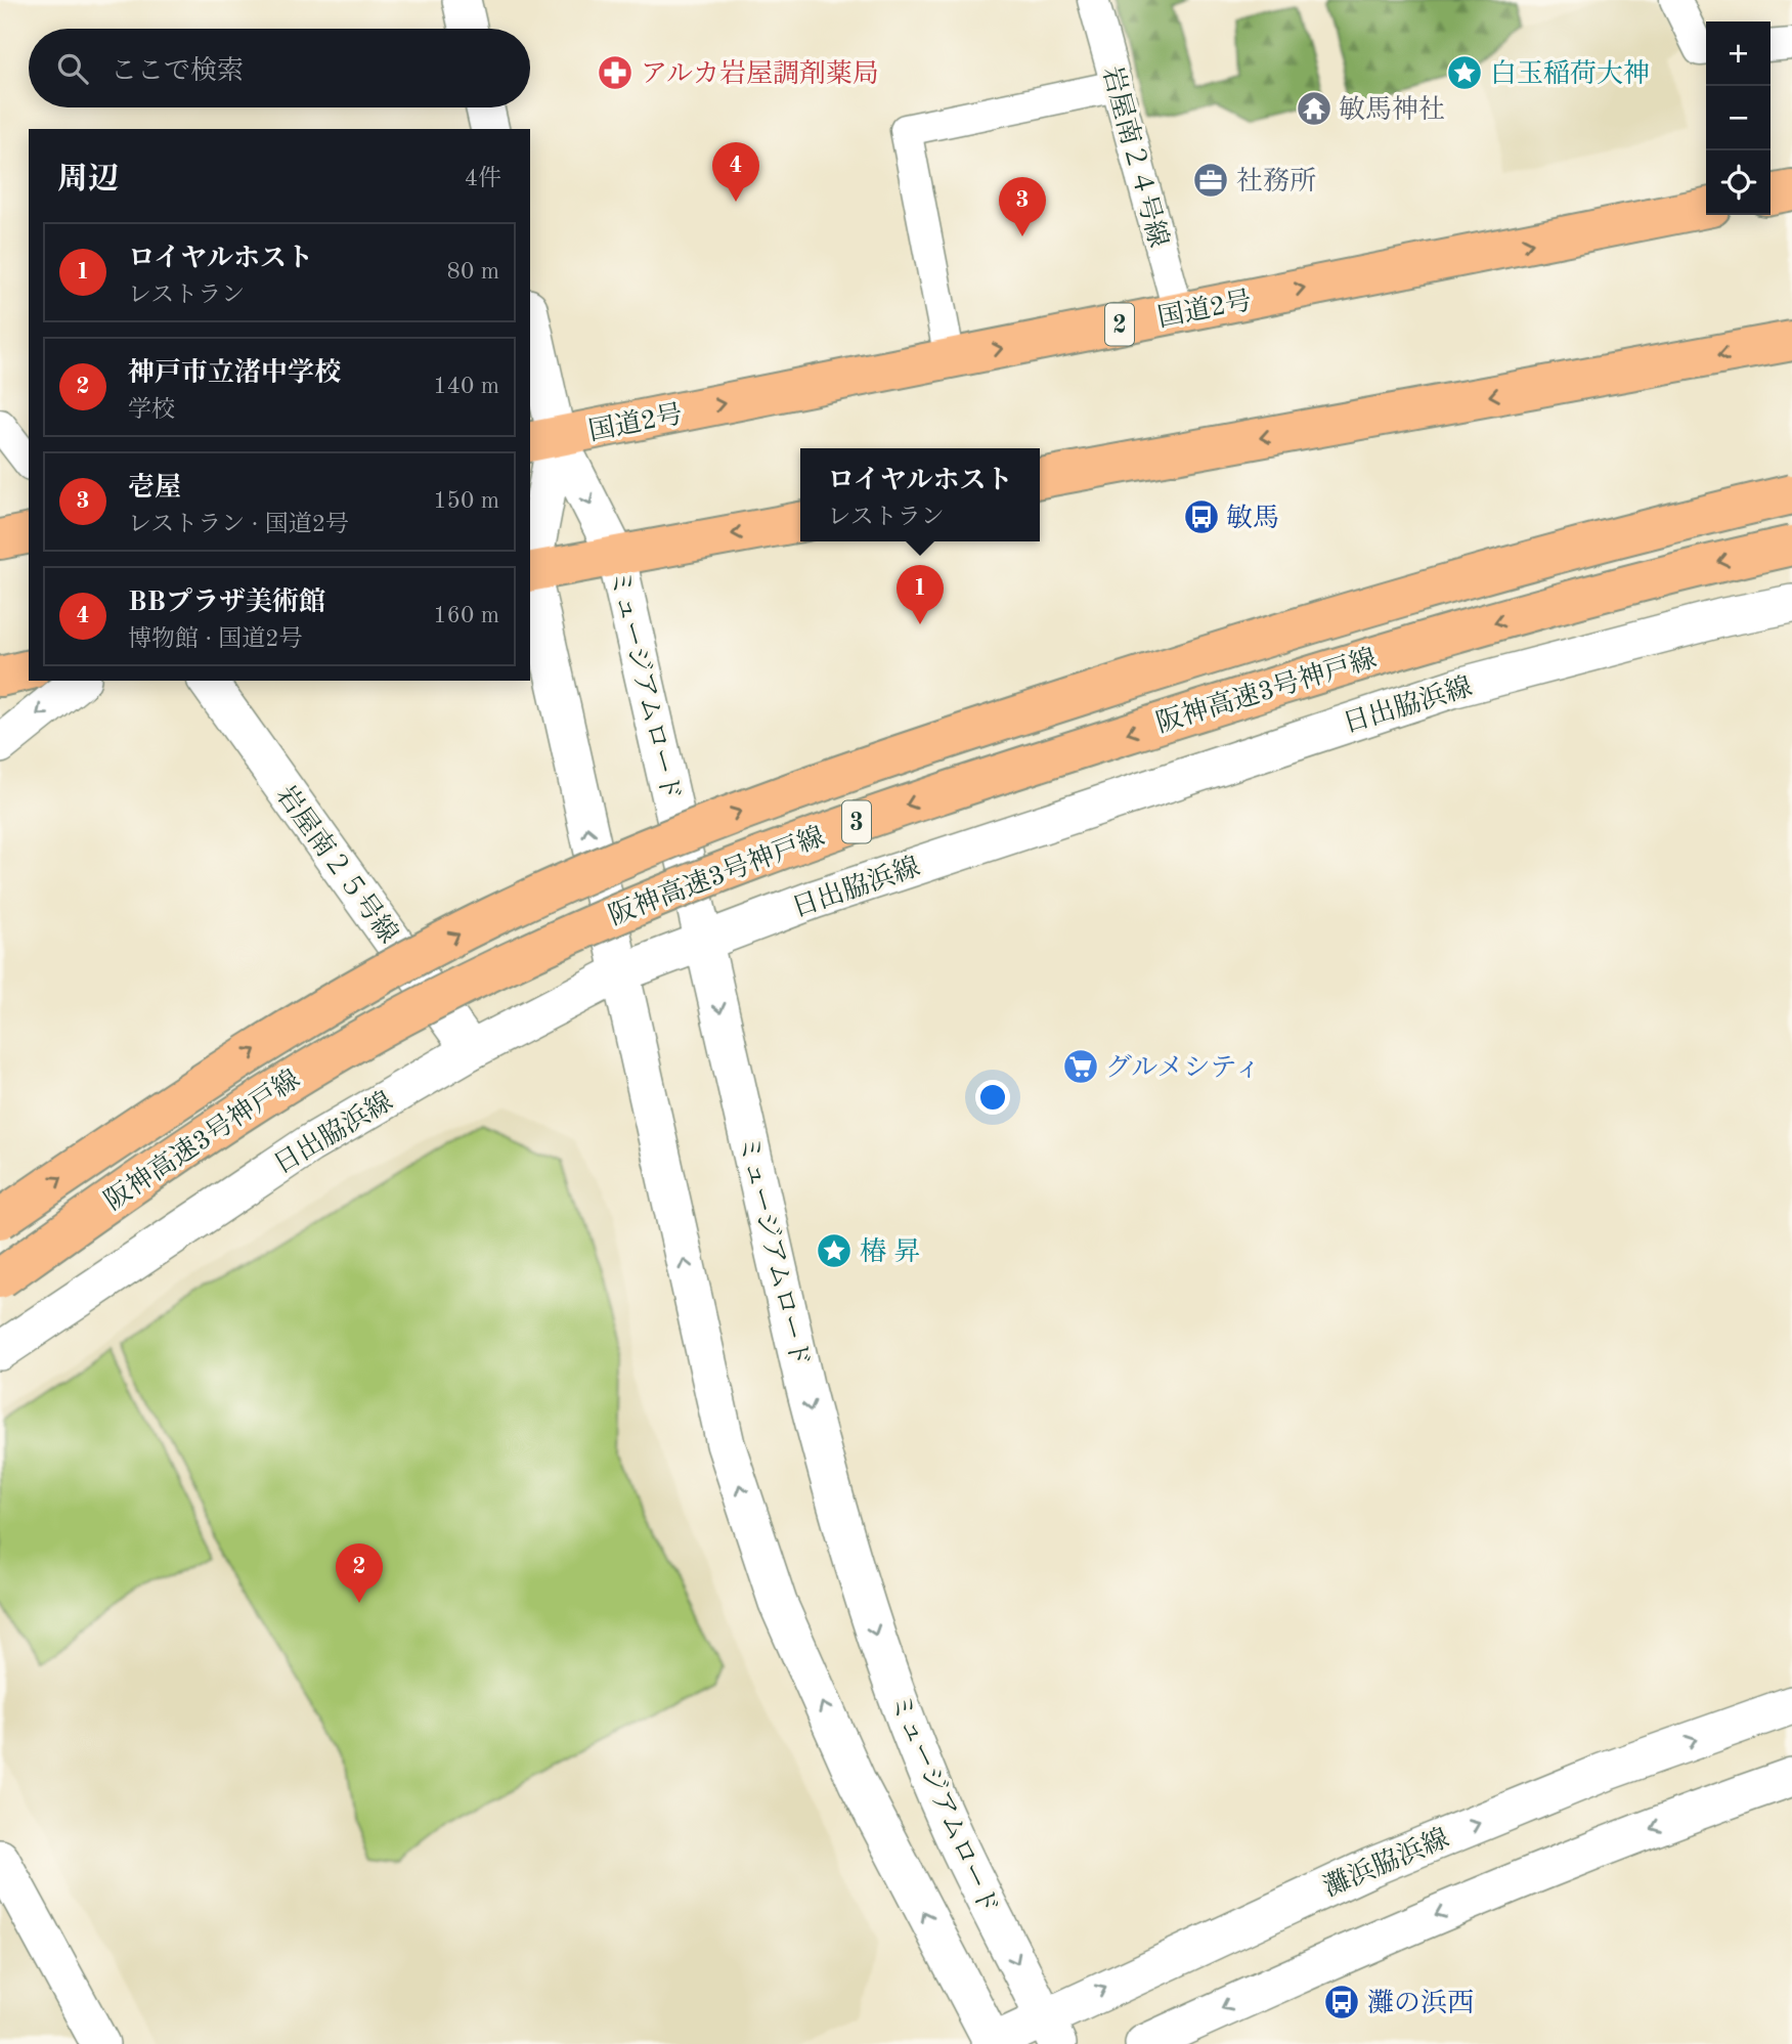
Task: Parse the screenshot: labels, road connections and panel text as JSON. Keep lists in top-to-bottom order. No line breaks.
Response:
{"streets":{"highway":["国道2号","2","阪神高速3号神戸線","3"],"street":["岩屋南２４号線","ミュージアムロード","日出脇浜線","岩屋南２５号線","灘浜脇浜線"]},"crossings":[["岩屋南２４号線","国道2号"],["国道2号","ミュージアムロード"],["ミュージアムロード","日出脇浜線"],["ミュージアムロード","灘浜脇浜線"],["日出脇浜線","岩屋南２５号線"]],"places":{"pharmacy":["アルカ岩屋調剤薬局"],"place":["白玉稲荷大神","椿 昇"],"temple":["敏馬神社"],"office":["社務所"],"bus stop":["敏馬","灘の浜西"],"supermarket":["グルメシティ"]},"page":{"map_buttons":["+","−"],"search":"ここで検索","heading":["周辺","4件"],"pins":["4","3","1","2"],"list":[{"mark":"1","name":"ロイヤルホスト","note":"レストラン","value":"80 m"},{"mark":"2","name":"神戸市立渚中学校","note":"学校","value":"140 m"},{"mark":"3","name":"壱屋","note":"レストラン · 国道2号","value":"150 m"},{"mark":"4","name":"BBプラザ美術館","note":"博物館 · 国道2号","value":"160 m"}],"popup":["ロイヤルホスト","レストラン"]}}
